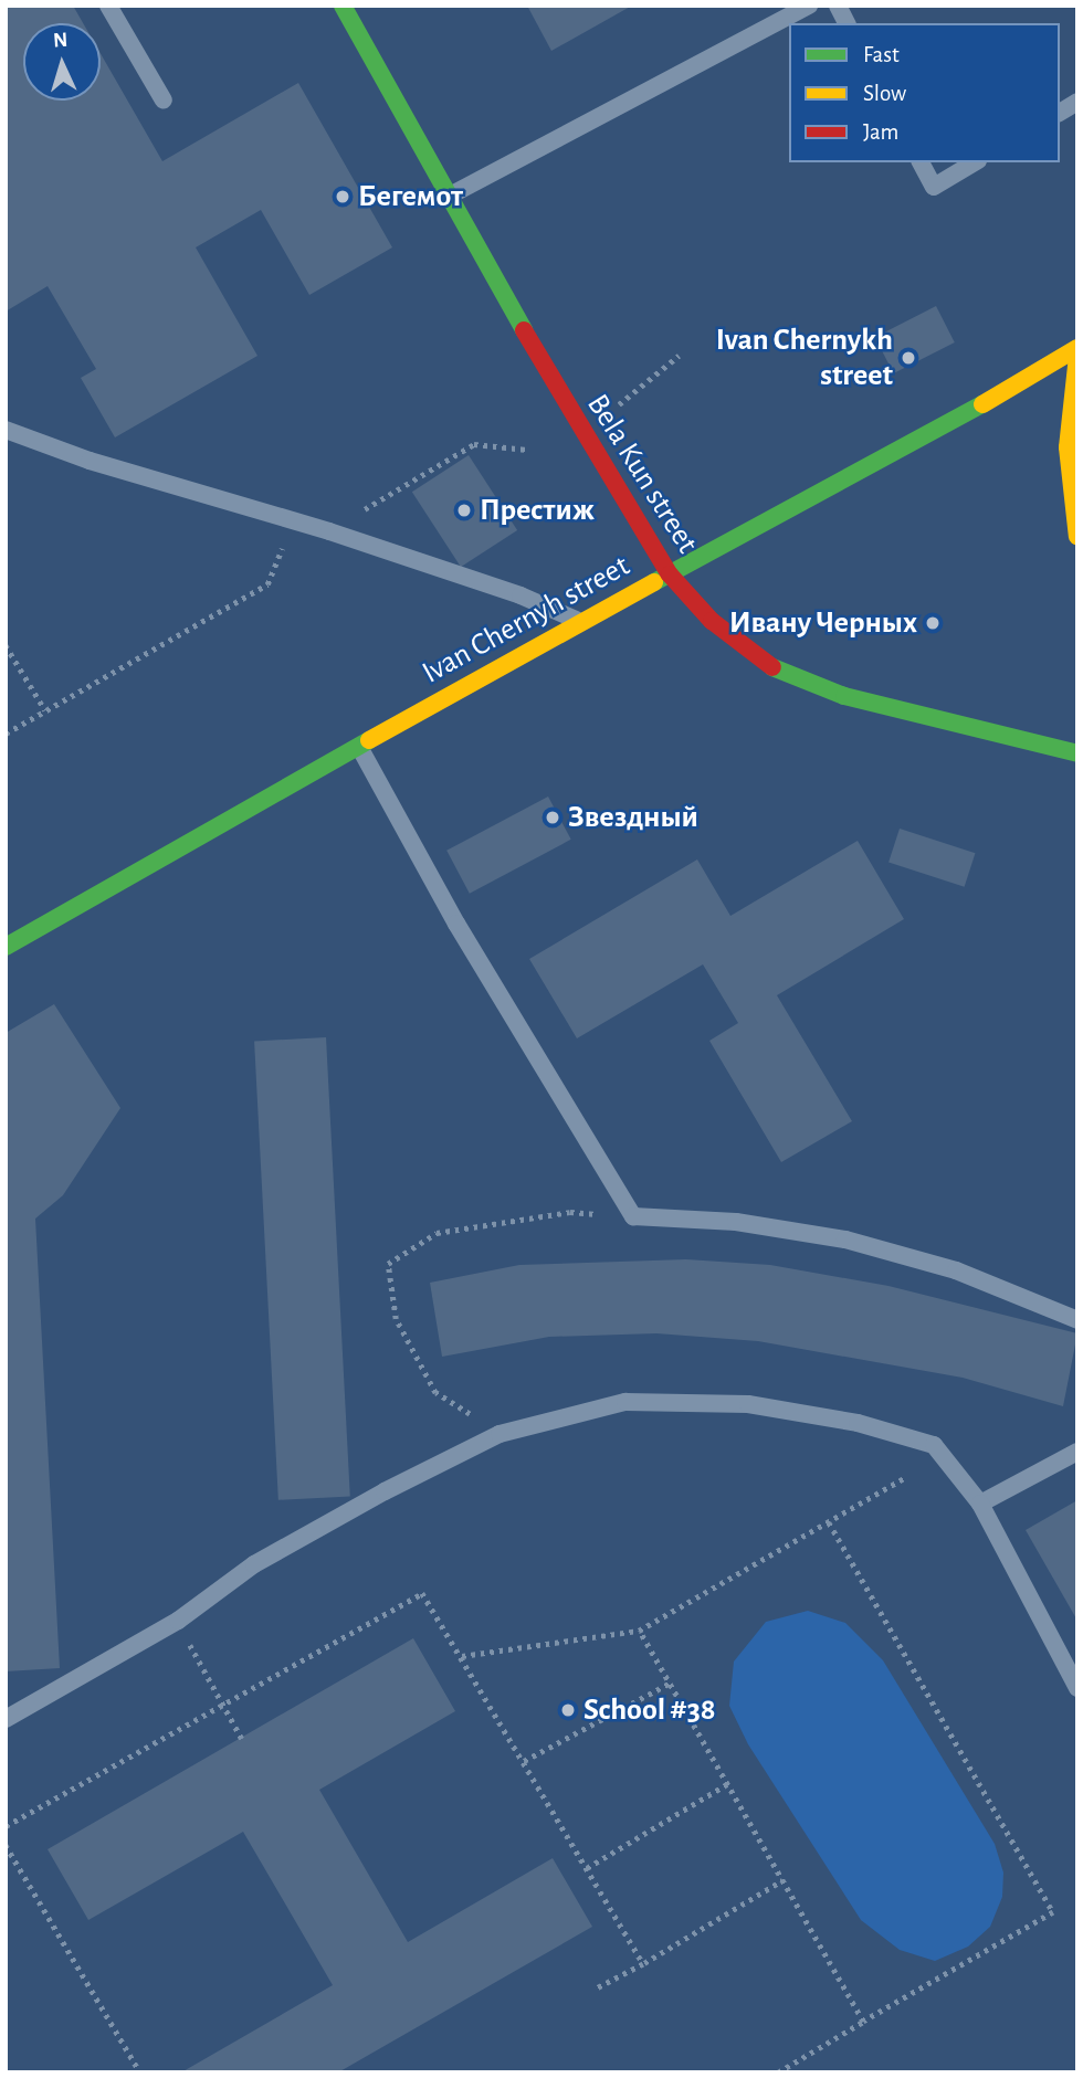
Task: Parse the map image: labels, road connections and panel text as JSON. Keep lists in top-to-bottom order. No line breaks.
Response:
{"streets":{"street":["Bela Kun street","Ivan Chernyh street"]},"crossings":[["Bela Kun street","Ivan Chernyh street"]],"places":["Бегемот","Ivan Chernykh street","Престиж","Ивану Черных","Звездный","School #38"],"legend":["Fast","Slow","Jam"],"north":"top"}
